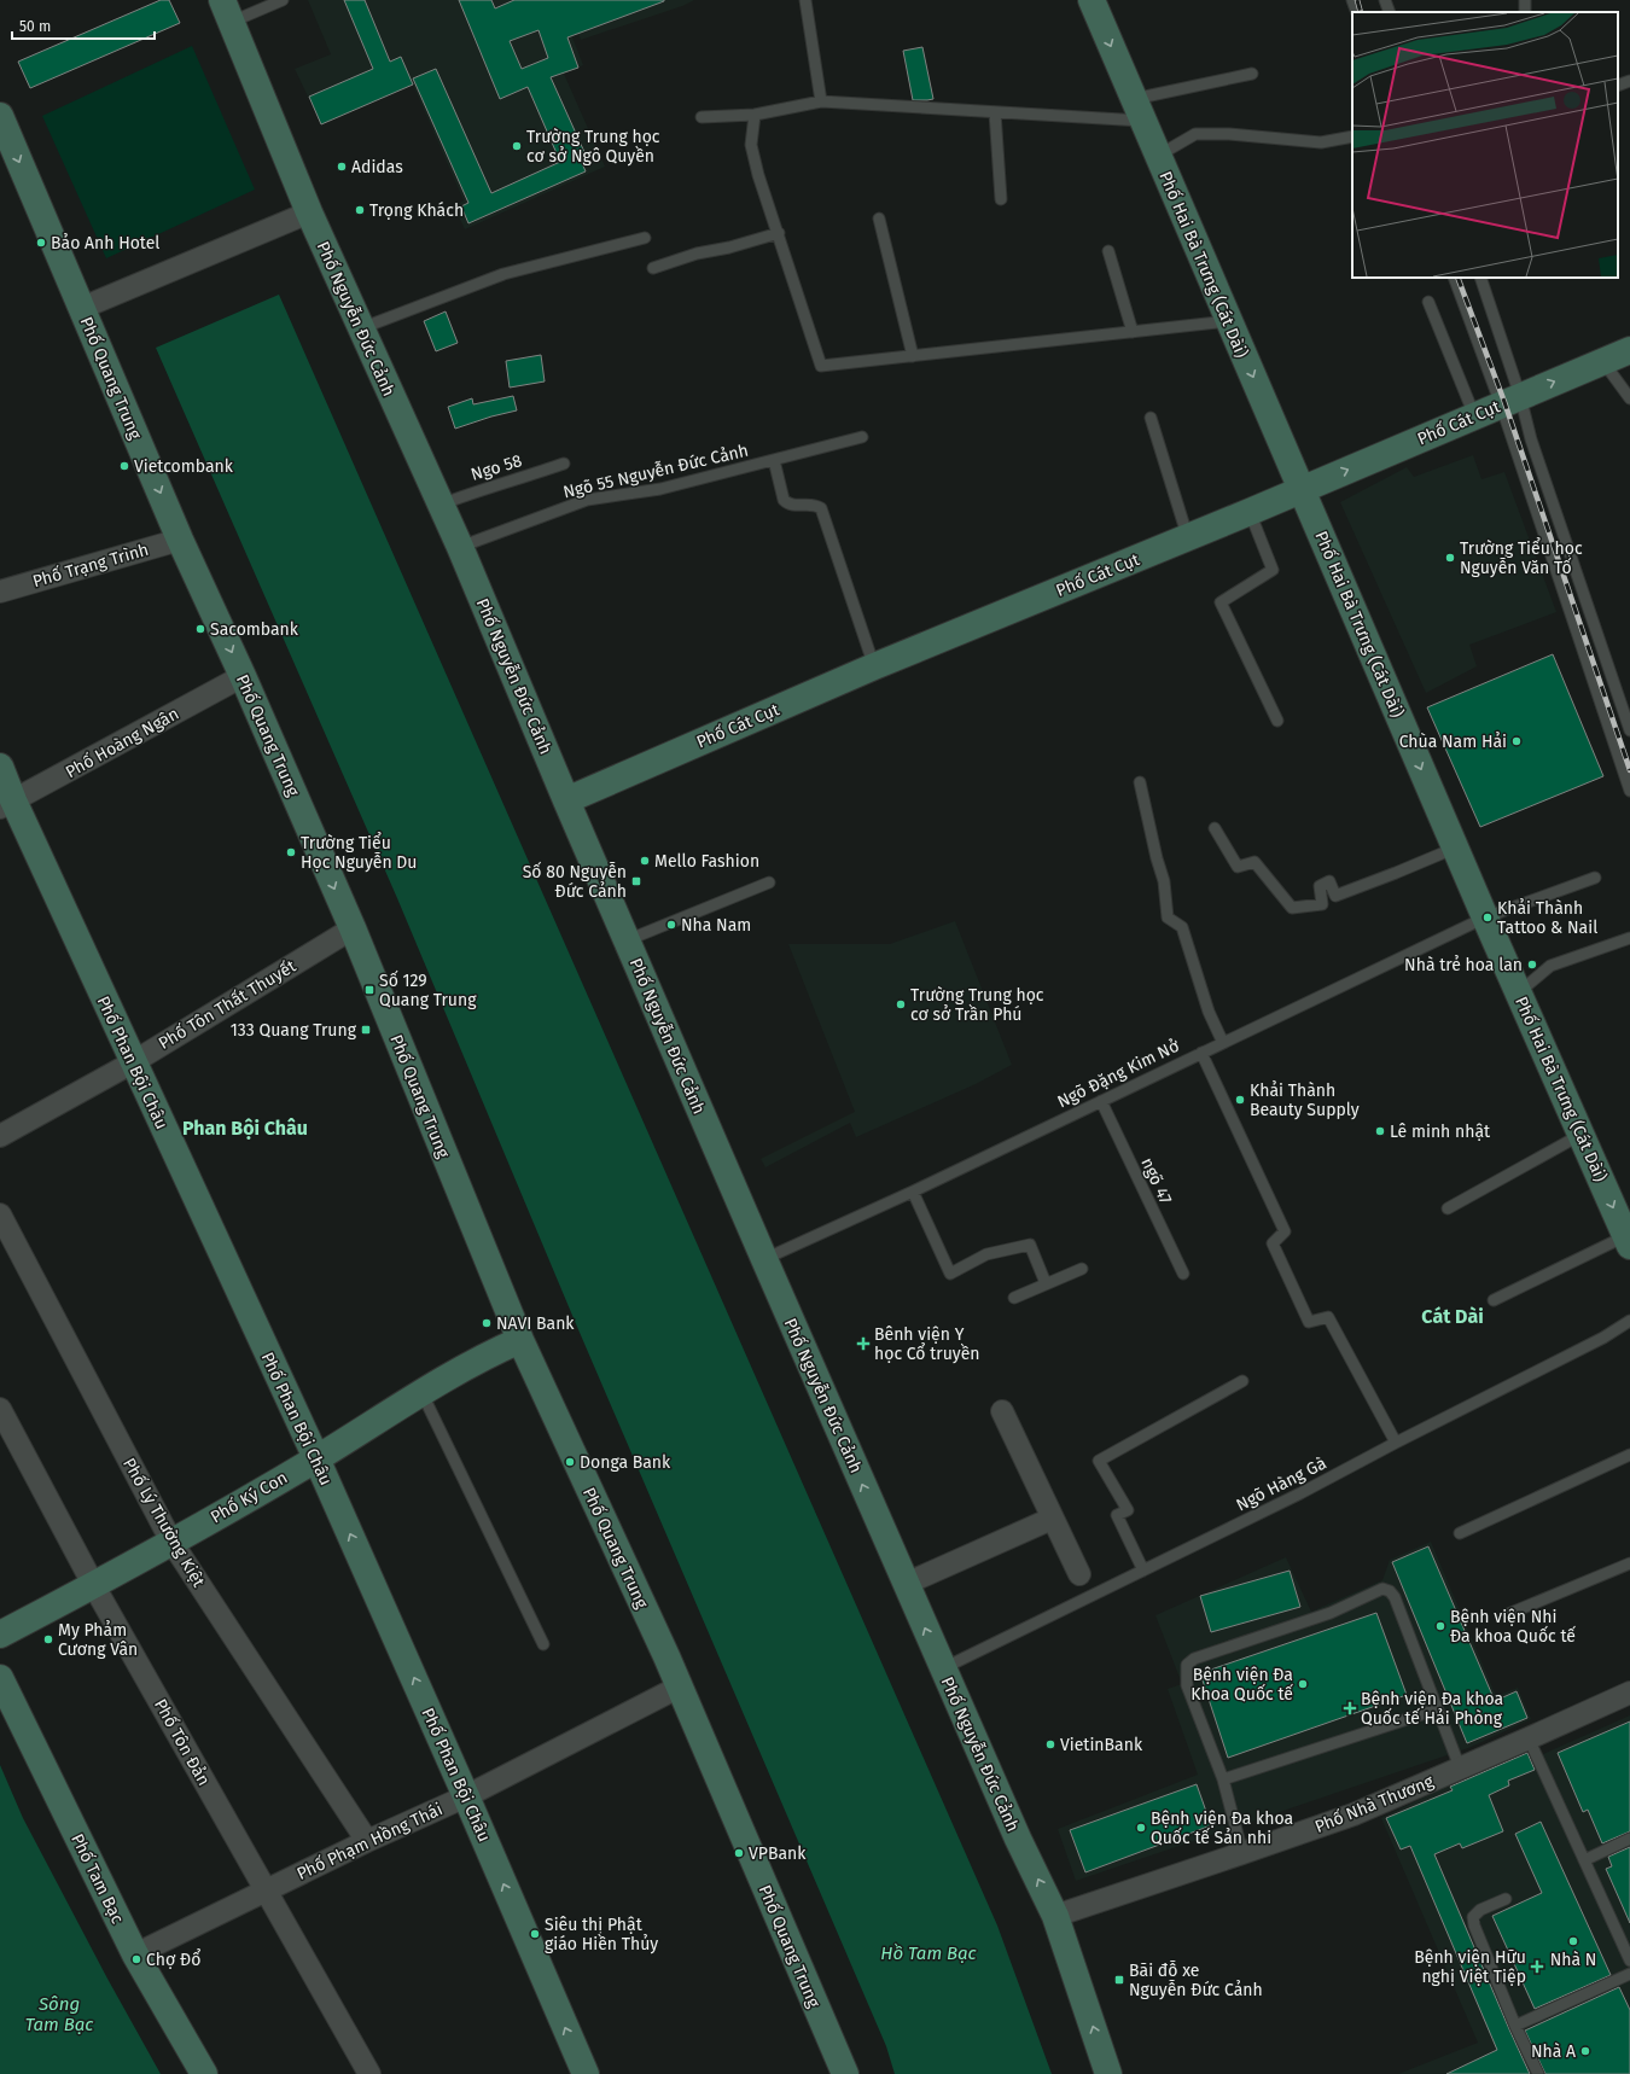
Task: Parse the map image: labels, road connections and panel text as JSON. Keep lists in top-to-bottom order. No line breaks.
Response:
{"streets":{"main road":["Phố Hai Bà Trưng (Cát Dài)","Phố Nguyễn Đức Cảnh","Phố Quang Trung","Phố Cát Cụt","Phố Phan Bội Châu","Phố Ký Con","Phố Tam Bạc"],"street":["Phố Trạng Trình","Phố Hoàng Ngân","Phố Tôn Thất Thuyết","Phố Lý Thường Kiệt","Phố Tôn Đản","Phố Nhà Thương","Phố Phạm Hồng Thái"],"lane":["Ngo 58","Ngõ 55 Nguyễn Đức Cảnh","Ngõ Đặng Kim Nở","ngõ 47","Ngõ Hàng Gà"]},"crossings":[["Phố Hai Bà Trưng (Cát Dài)","Phố Cát Cụt"],["Phố Hai Bà Trưng (Cát Dài)","Ngõ Đặng Kim Nở"],["Phố Nguyễn Đức Cảnh","Phố Cát Cụt"],["Phố Nguyễn Đức Cảnh","Ngo 58"],["Phố Nguyễn Đức Cảnh","Ngõ 55 Nguyễn Đức Cảnh"],["Phố Nguyễn Đức Cảnh","Ngõ Đặng Kim Nở"],["Phố Nguyễn Đức Cảnh","Ngõ Hàng Gà"],["Phố Nguyễn Đức Cảnh","Phố Nhà Thương"],["Phố Quang Trung","Phố Trạng Trình"],["Phố Quang Trung","Phố Hoàng Ngân"],["Phố Quang Trung","Phố Tôn Thất Thuyết"],["Phố Quang Trung","Phố Ký Con"],["Phố Quang Trung","Phố Phạm Hồng Thái"],["Phố Hoàng Ngân","Phố Phan Bội Châu"],["Phố Tôn Thất Thuyết","Phố Phan Bội Châu"],["Phố Phan Bội Châu","Phố Ký Con"],["Phố Phan Bội Châu","Phố Phạm Hồng Thái"],["Ngõ Đặng Kim Nở","ngõ 47"],["Phố Ký Con","Phố Lý Thường Kiệt"],["Phố Ký Con","Phố Tôn Đản"],["Phố Lý Thường Kiệt","Phố Phạm Hồng Thái"],["Phố Tôn Đản","Phố Phạm Hồng Thái"],["Phố Phạm Hồng Thái","Phố Tam Bạc"]],"one_way":["Phố Hai Bà Trưng (Cát Dài)","Phố Nguyễn Đức Cảnh","Phố Quang Trung","Phố Phan Bội Châu"],"districts":["Phan Bội Châu","Cát Dài"],"water":["Hồ Tam Bạc","Sông Tam Bạc"],"places":{"other":["Trường Trung học cơ sở Ngô Quyền","Adidas","Trọng Khách","Bảo Anh Hotel","Vietcombank","Trường Tiểu học Nguyễn Văn Tố","Sacombank","Chùa Nam Hải","Trường Tiểu Học Nguyễn Du","Mello Fashion","Khải Thành Tattoo & Nail","Nha Nam","Nhà trẻ hoa lan","Trường Trung học cơ sở Trần Phú","Khải Thành Beauty Supply","Lê minh nhật","NAVI Bank","Donga Bank","Bệnh viện Nhi Đa khoa Quốc tế","My Phảm Cương Vân","Bệnh viện Đa Khoa Quốc tế","VietinBank","Bệnh viện Đa khoa Quốc tế Sản nhi","VPBank","Siêu thị Phật giáo Hiền Thủy","Nhà N","Chợ Đổ","Nhà A"],"transit":["Số 80 Nguyễn Đức Cảnh","Số 129 Quang Trung","133 Quang Trung","Bãi đỗ xe Nguyễn Đức Cảnh"],"health":["Bênh viện Y học Cổ truyền","Bệnh viện Đa khoa Quốc tế Hải Phòng","Bệnh viện Hữu nghị Việt Tiệp"]},"scale_bar":"50 m"}
